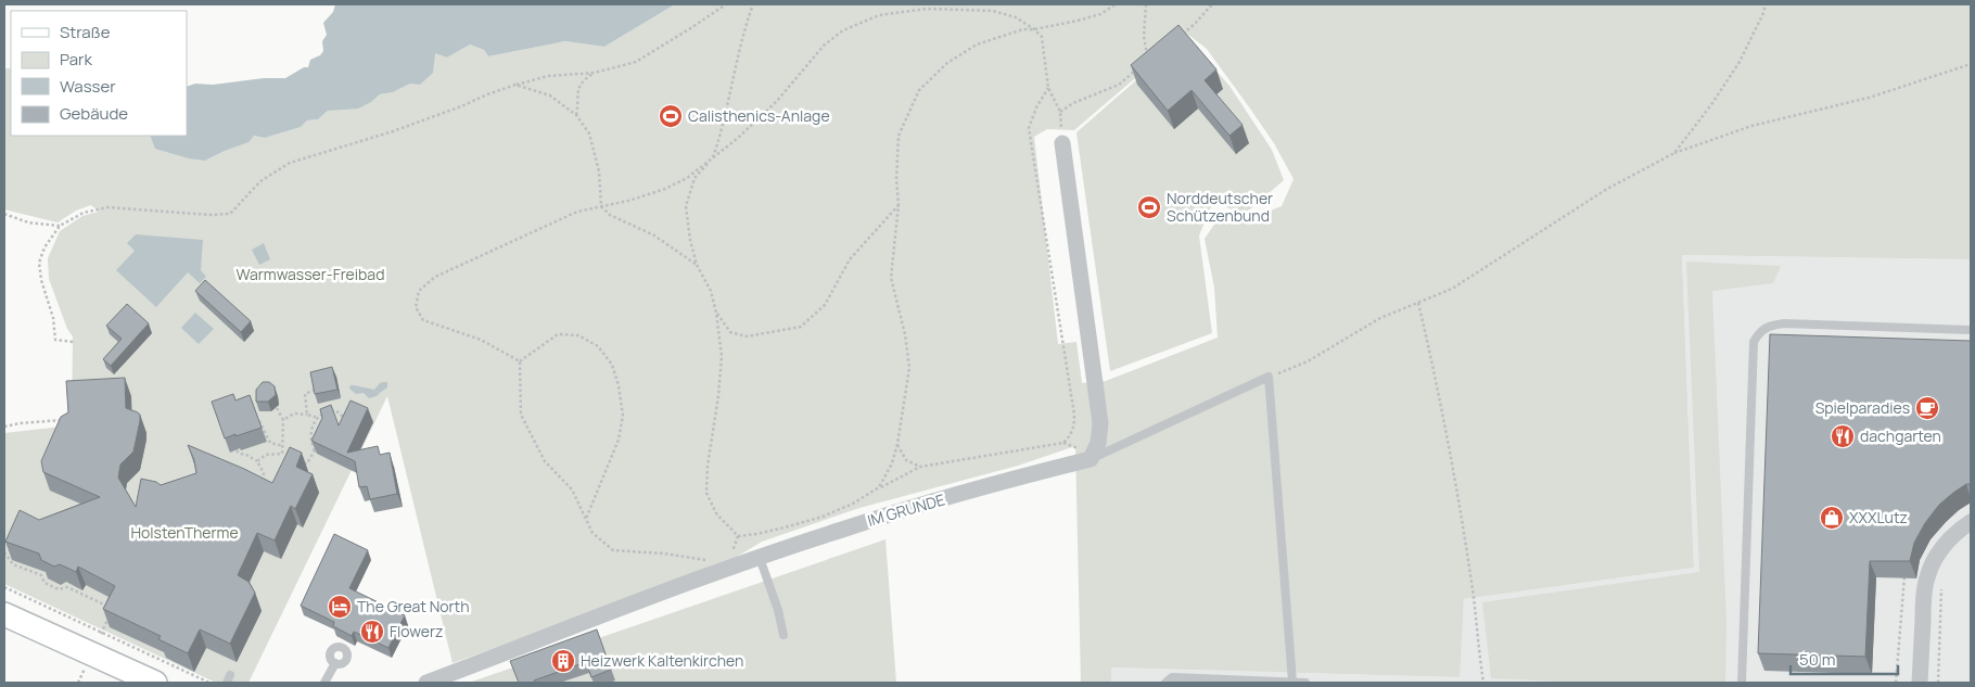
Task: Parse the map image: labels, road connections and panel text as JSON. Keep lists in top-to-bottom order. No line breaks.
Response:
{"streets":{"street":["IM GRUNDE"]},"parks":["Warmwasser-Freibad","HolstenTherme"],"places":{"sports":["Calisthenics-Anlage","Norddeutscher Schützenbund"],"cafe":["Spielparadies"],"restaurant":["dachgarten","Flowerz"],"shop":["XXXLutz"],"hotel":["The Great North"],"building":["Heizwerk Kaltenkirchen"]},"legend":["Straße","Park","Wasser","Gebäude"],"scale_bar":"50 m"}
